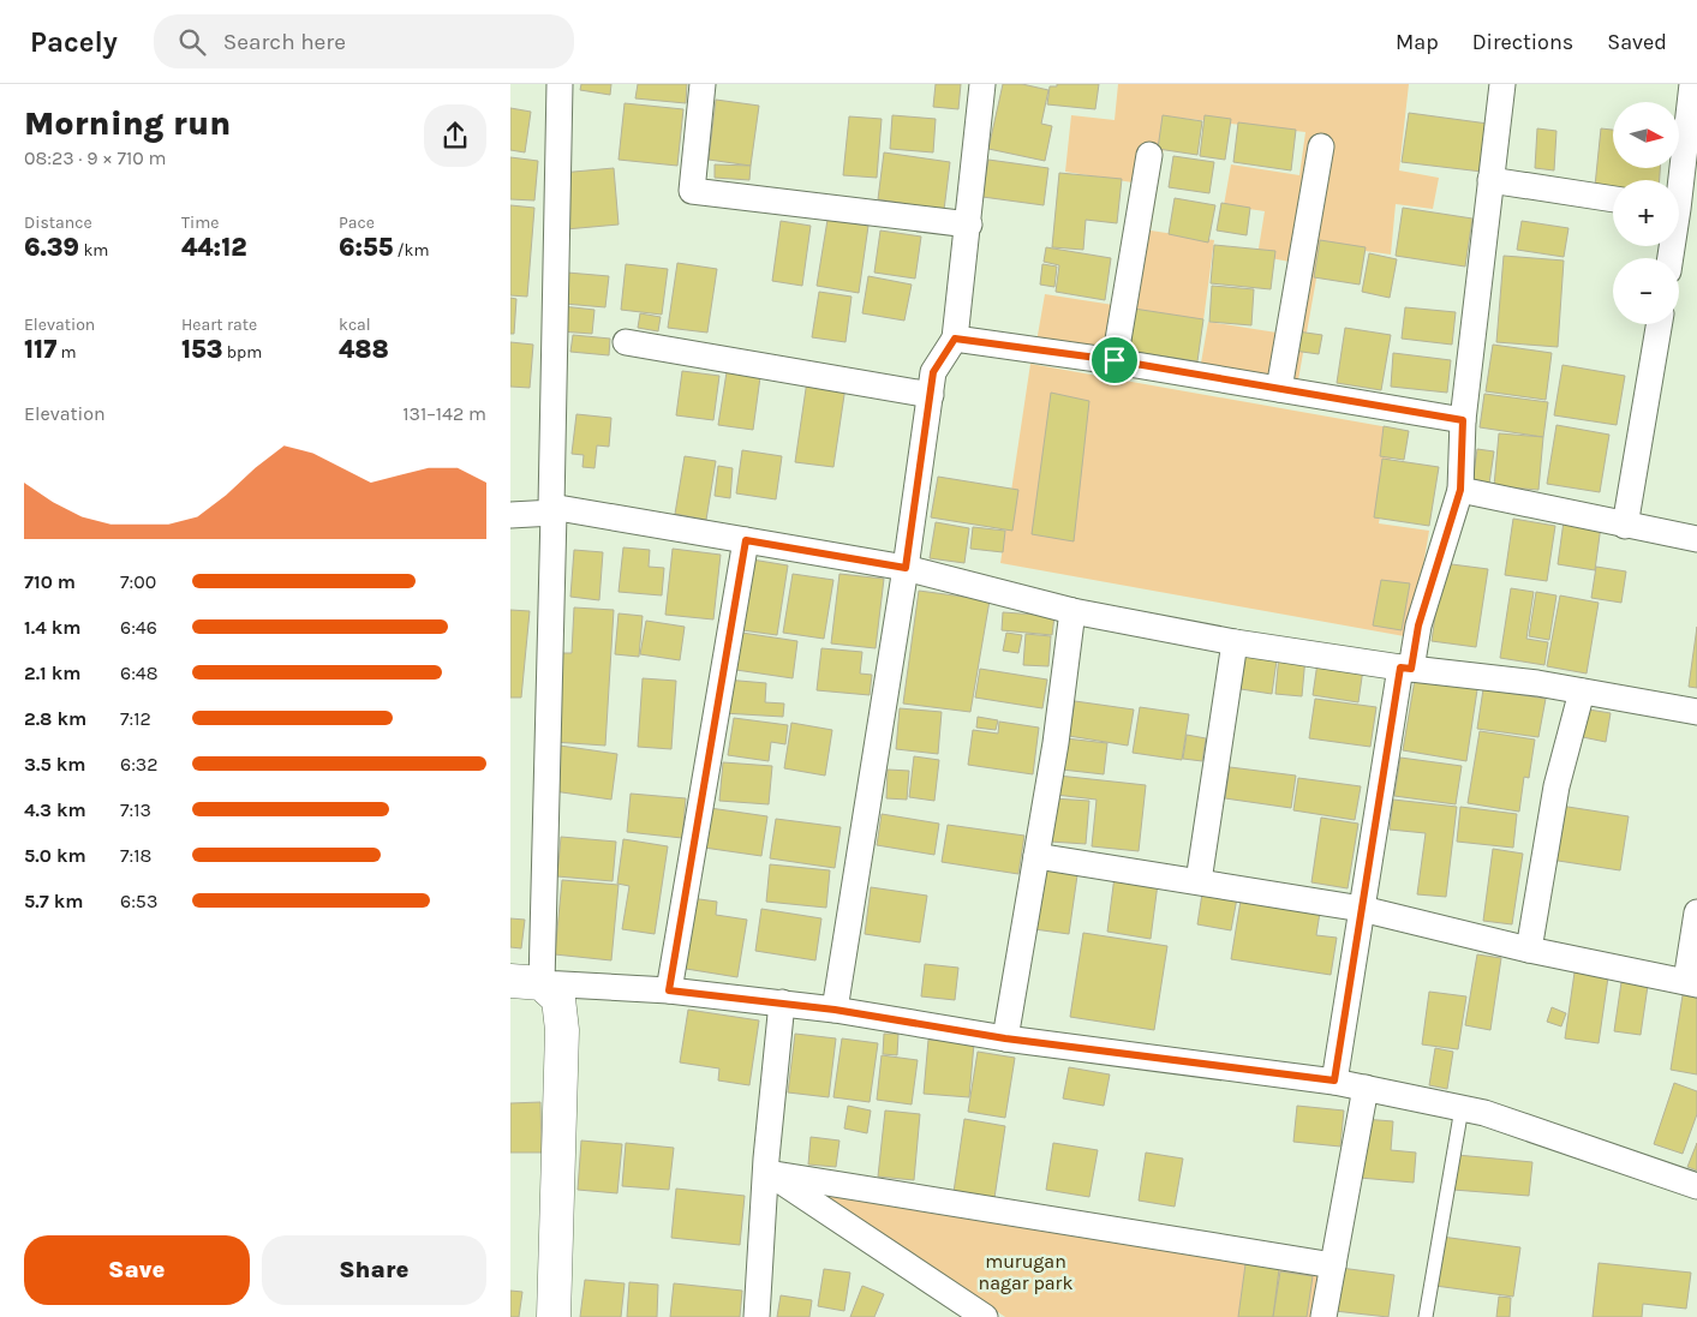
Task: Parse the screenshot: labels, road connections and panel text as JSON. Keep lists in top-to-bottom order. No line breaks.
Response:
{"parks":["murugan nagar park"],"north":"right","page":{"header":"Pacely","search":"Search here","nav":["Map","Directions","Saved"],"heading":["Morning run","08:23 · 9 × 710 m"],"map_buttons":["+","−"],"stats":[["Distance","6.39 km"],["Time","44:12"],["Pace","6:55 /km"],["Elevation","117 m"],["Heart rate","153 bpm"],["kcal","488"]],"chart":["Elevation","131–142 m"],"list":[{"name":"710 m","note":"7:00"},{"name":"1.4 km","note":"6:46"},{"name":"2.1 km","note":"6:48"},{"name":"2.8 km","note":"7:12"},{"name":"3.5 km","note":"6:32"},{"name":"4.3 km","note":"7:13"},{"name":"5.0 km","note":"7:18"},{"name":"5.7 km","note":"6:53"}],"buttons":["Save","Share"]}}
